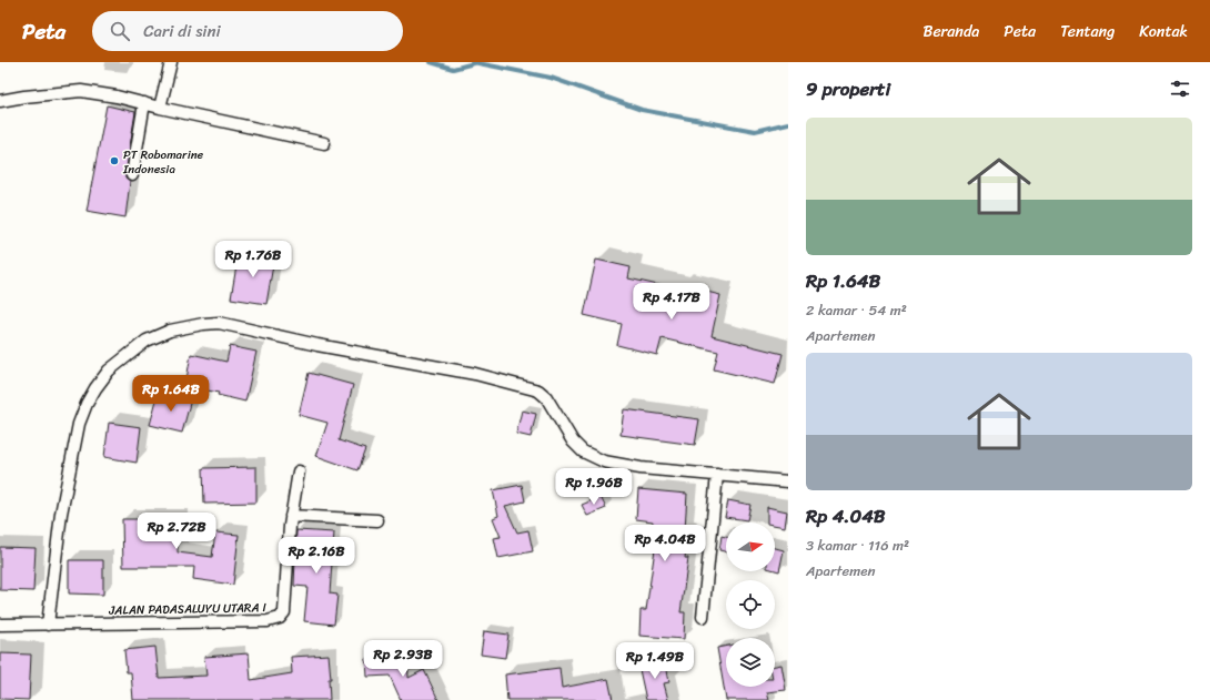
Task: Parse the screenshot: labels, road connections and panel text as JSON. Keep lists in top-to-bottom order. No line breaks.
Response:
{"streets":{"street":["JALAN PADASALUYU UTARA I"]},"places":["PT Robomarine Indonesia"],"north":"right","page":{"header":"Peta","search":"Cari di sini","nav":["Beranda","Peta","Tentang","Kontak"],"heading":"9 properti","list":[{"name":"Rp 1.64B","note":"2 kamar · 54 m² · Apartemen"},{"name":"Rp 4.04B","note":"3 kamar · 116 m² · Apartemen"}],"price":["Rp 1.76B","Rp 4.17B","Rp 1.64B","Rp 1.96B","Rp 2.72B","Rp 4.04B","Rp 2.16B","Rp 2.93B","Rp 1.49B"]}}
